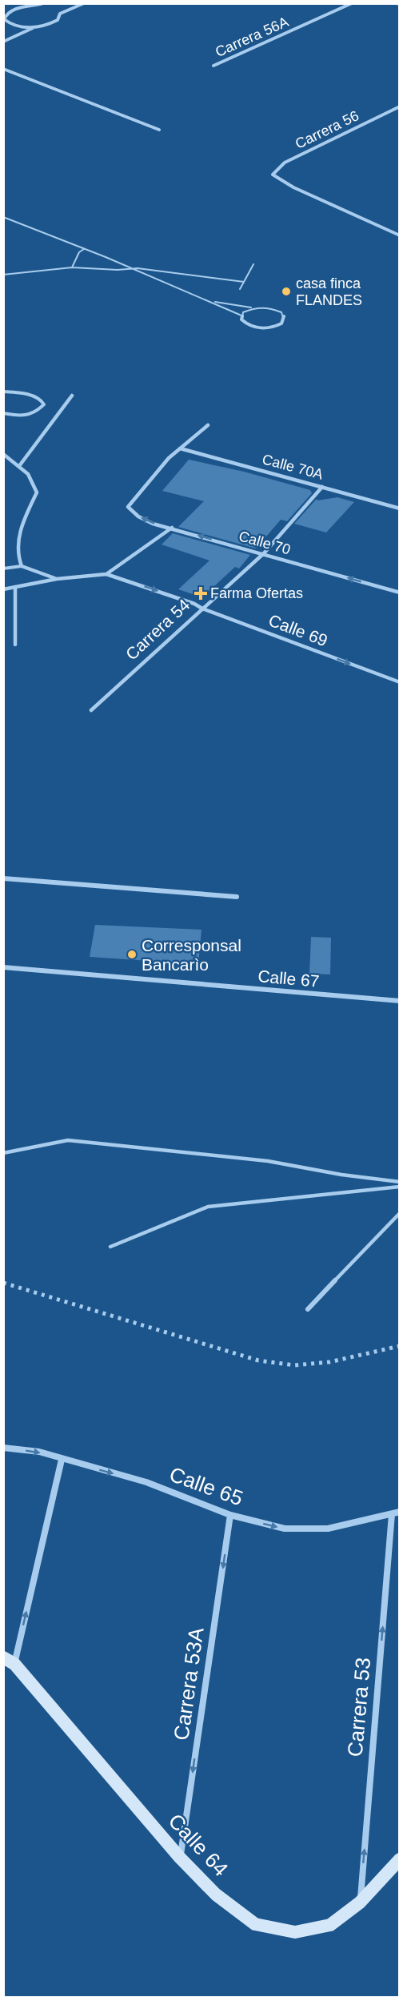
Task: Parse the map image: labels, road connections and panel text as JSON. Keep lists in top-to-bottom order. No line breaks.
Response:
{"streets":{"street":["Carrera 56A","Carrera 56","Calle 70A","Calle 70","Carrera 54","Calle 69","Calle 67","Calle 65","Carrera 53A","Carrera 53","Calle 64"]},"crossings":[["Calle 70A","Calle 70"],["Calle 70A","Carrera 54"],["Calle 70","Carrera 54"],["Carrera 54","Calle 69"],["Calle 65","Carrera 53A"],["Calle 65","Carrera 53"],["Carrera 53A","Calle 64"],["Carrera 53","Calle 64"]],"one_way":["Calle 69","Calle 65","Carrera 53A","Carrera 53"],"places":{"other":["casa finca FLANDES","Corresponsal Bancarìo"],"health":["Farma Ofertas"]}}
